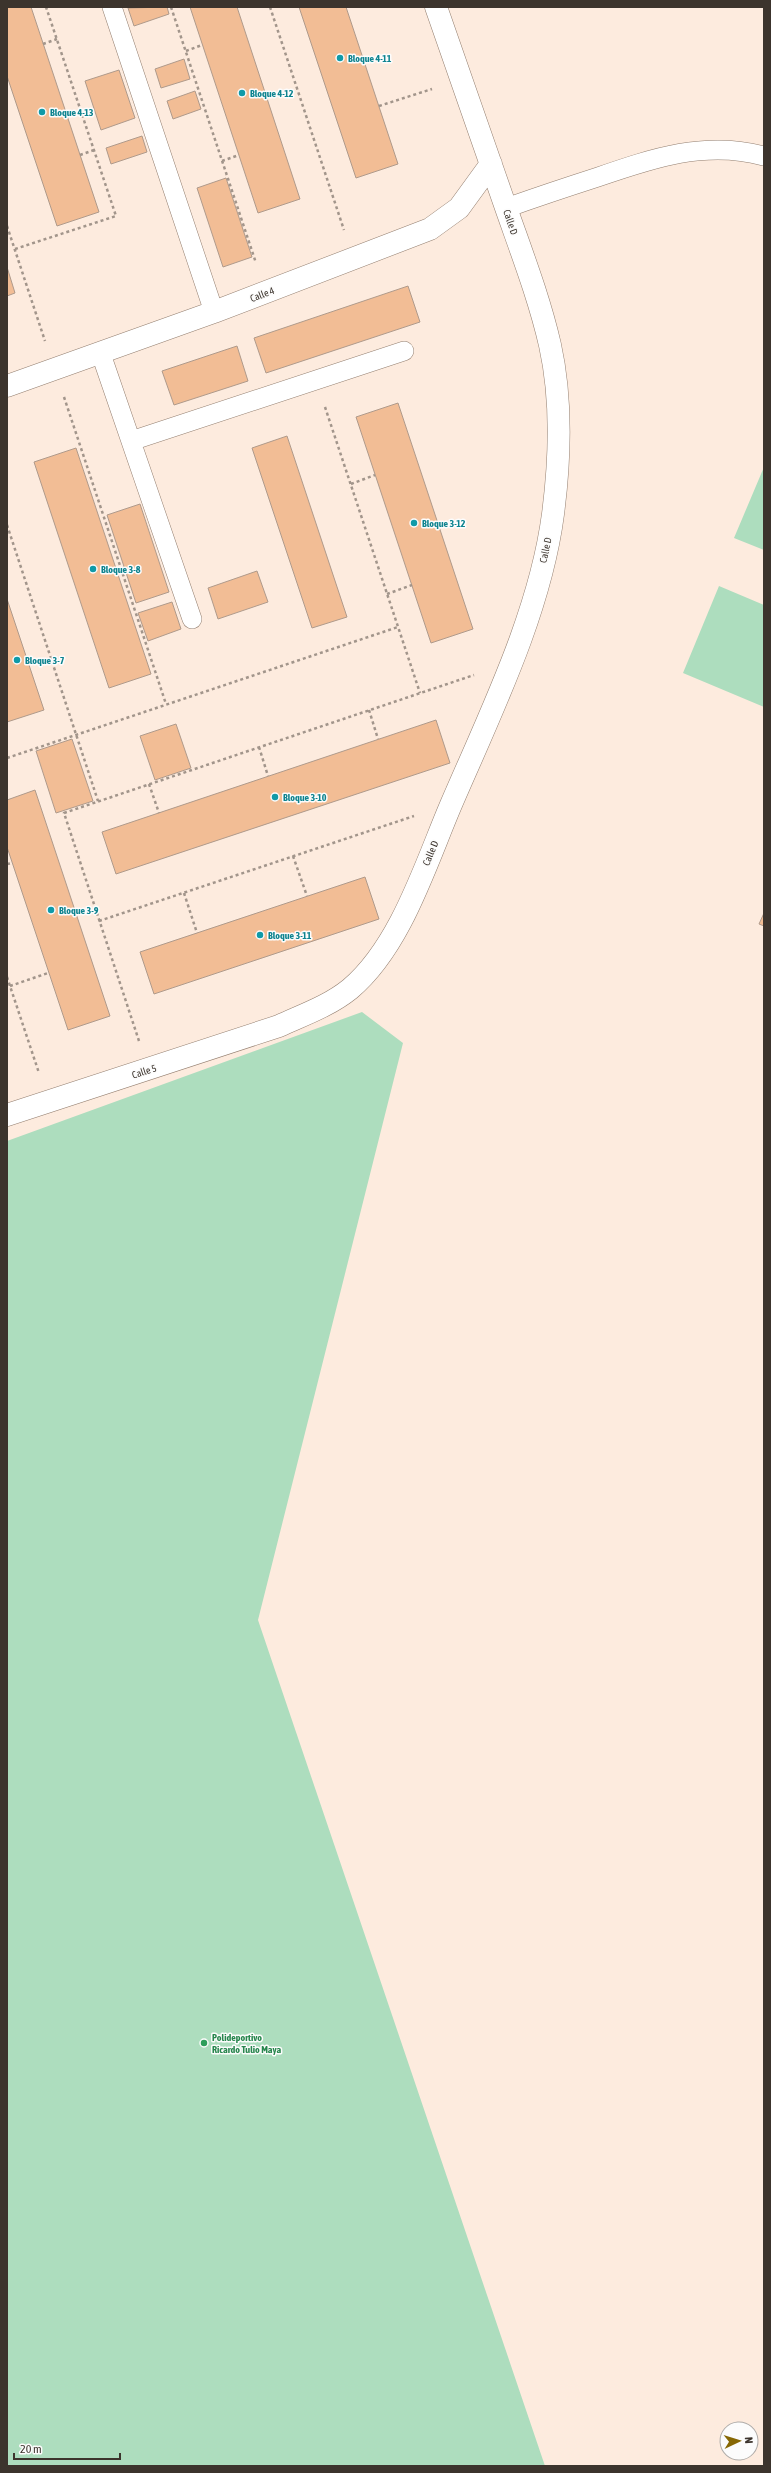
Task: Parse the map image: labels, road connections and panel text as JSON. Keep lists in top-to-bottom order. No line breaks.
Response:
{"streets":{"street":["Calle D","Calle 4","Calle 5"]},"crossings":[["Calle D","Calle 4"],["Calle D","Calle 5"]],"places":["Bloque 4-11","Bloque 4-12","Bloque 4-13","Bloque 3-12","Bloque 3-8","Bloque 3-7","Bloque 3-10","Bloque 3-9","Bloque 3-11","Polideportivo Ricardo Tulio Maya"],"scale_bar":"20 m","north":"right"}
